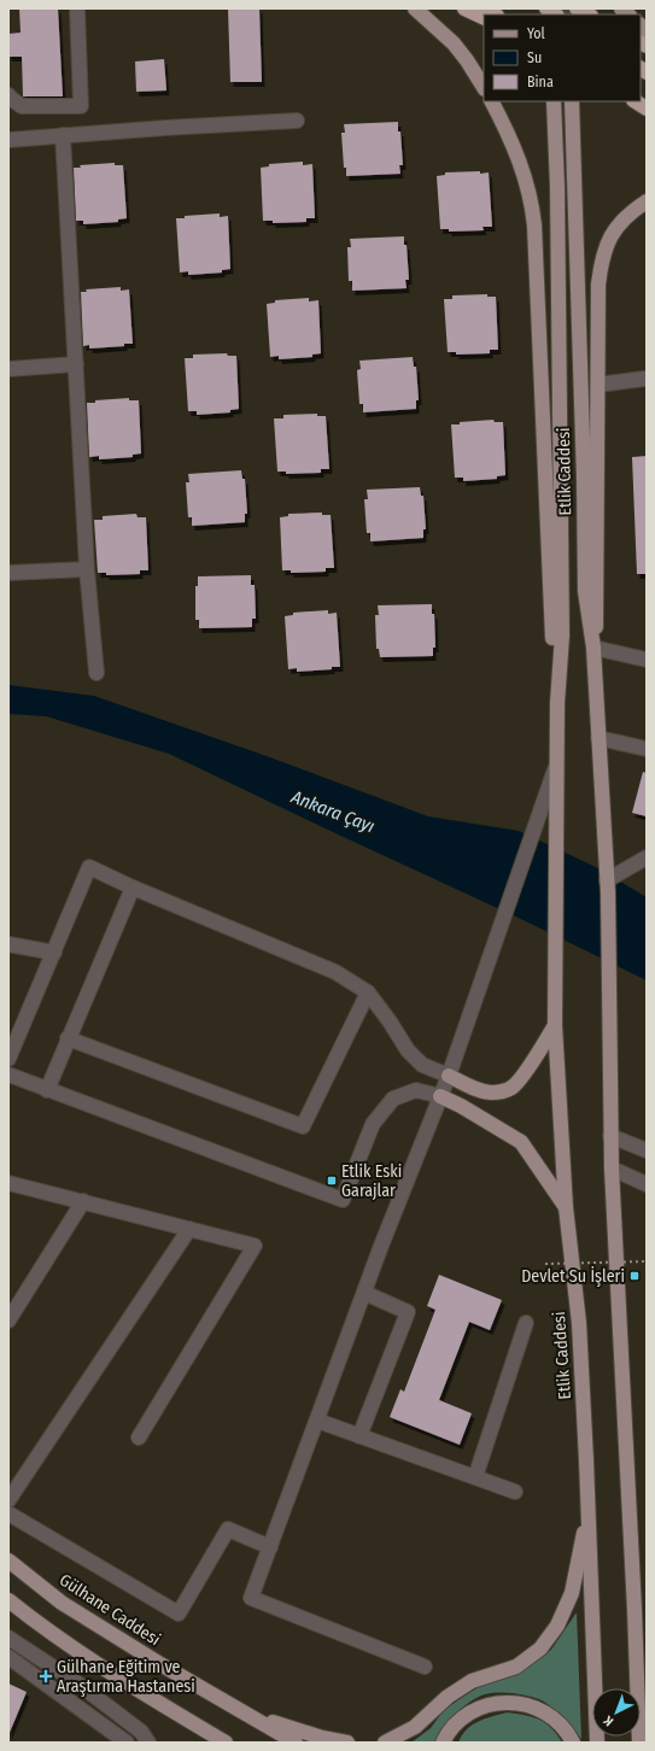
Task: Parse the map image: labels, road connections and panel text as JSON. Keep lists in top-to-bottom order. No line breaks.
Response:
{"streets":{"main road":["Etlik Caddesi","Gülhane Caddesi"]},"water":["Ankara Çayı"],"places":{"transit":["Etlik Eski Garajlar","Devlet Su İşleri"],"health":["Gülhane Eğitim ve Araştırma Hastanesi"]},"legend":["Yol","Su","Bina"],"north":"bottom left"}
